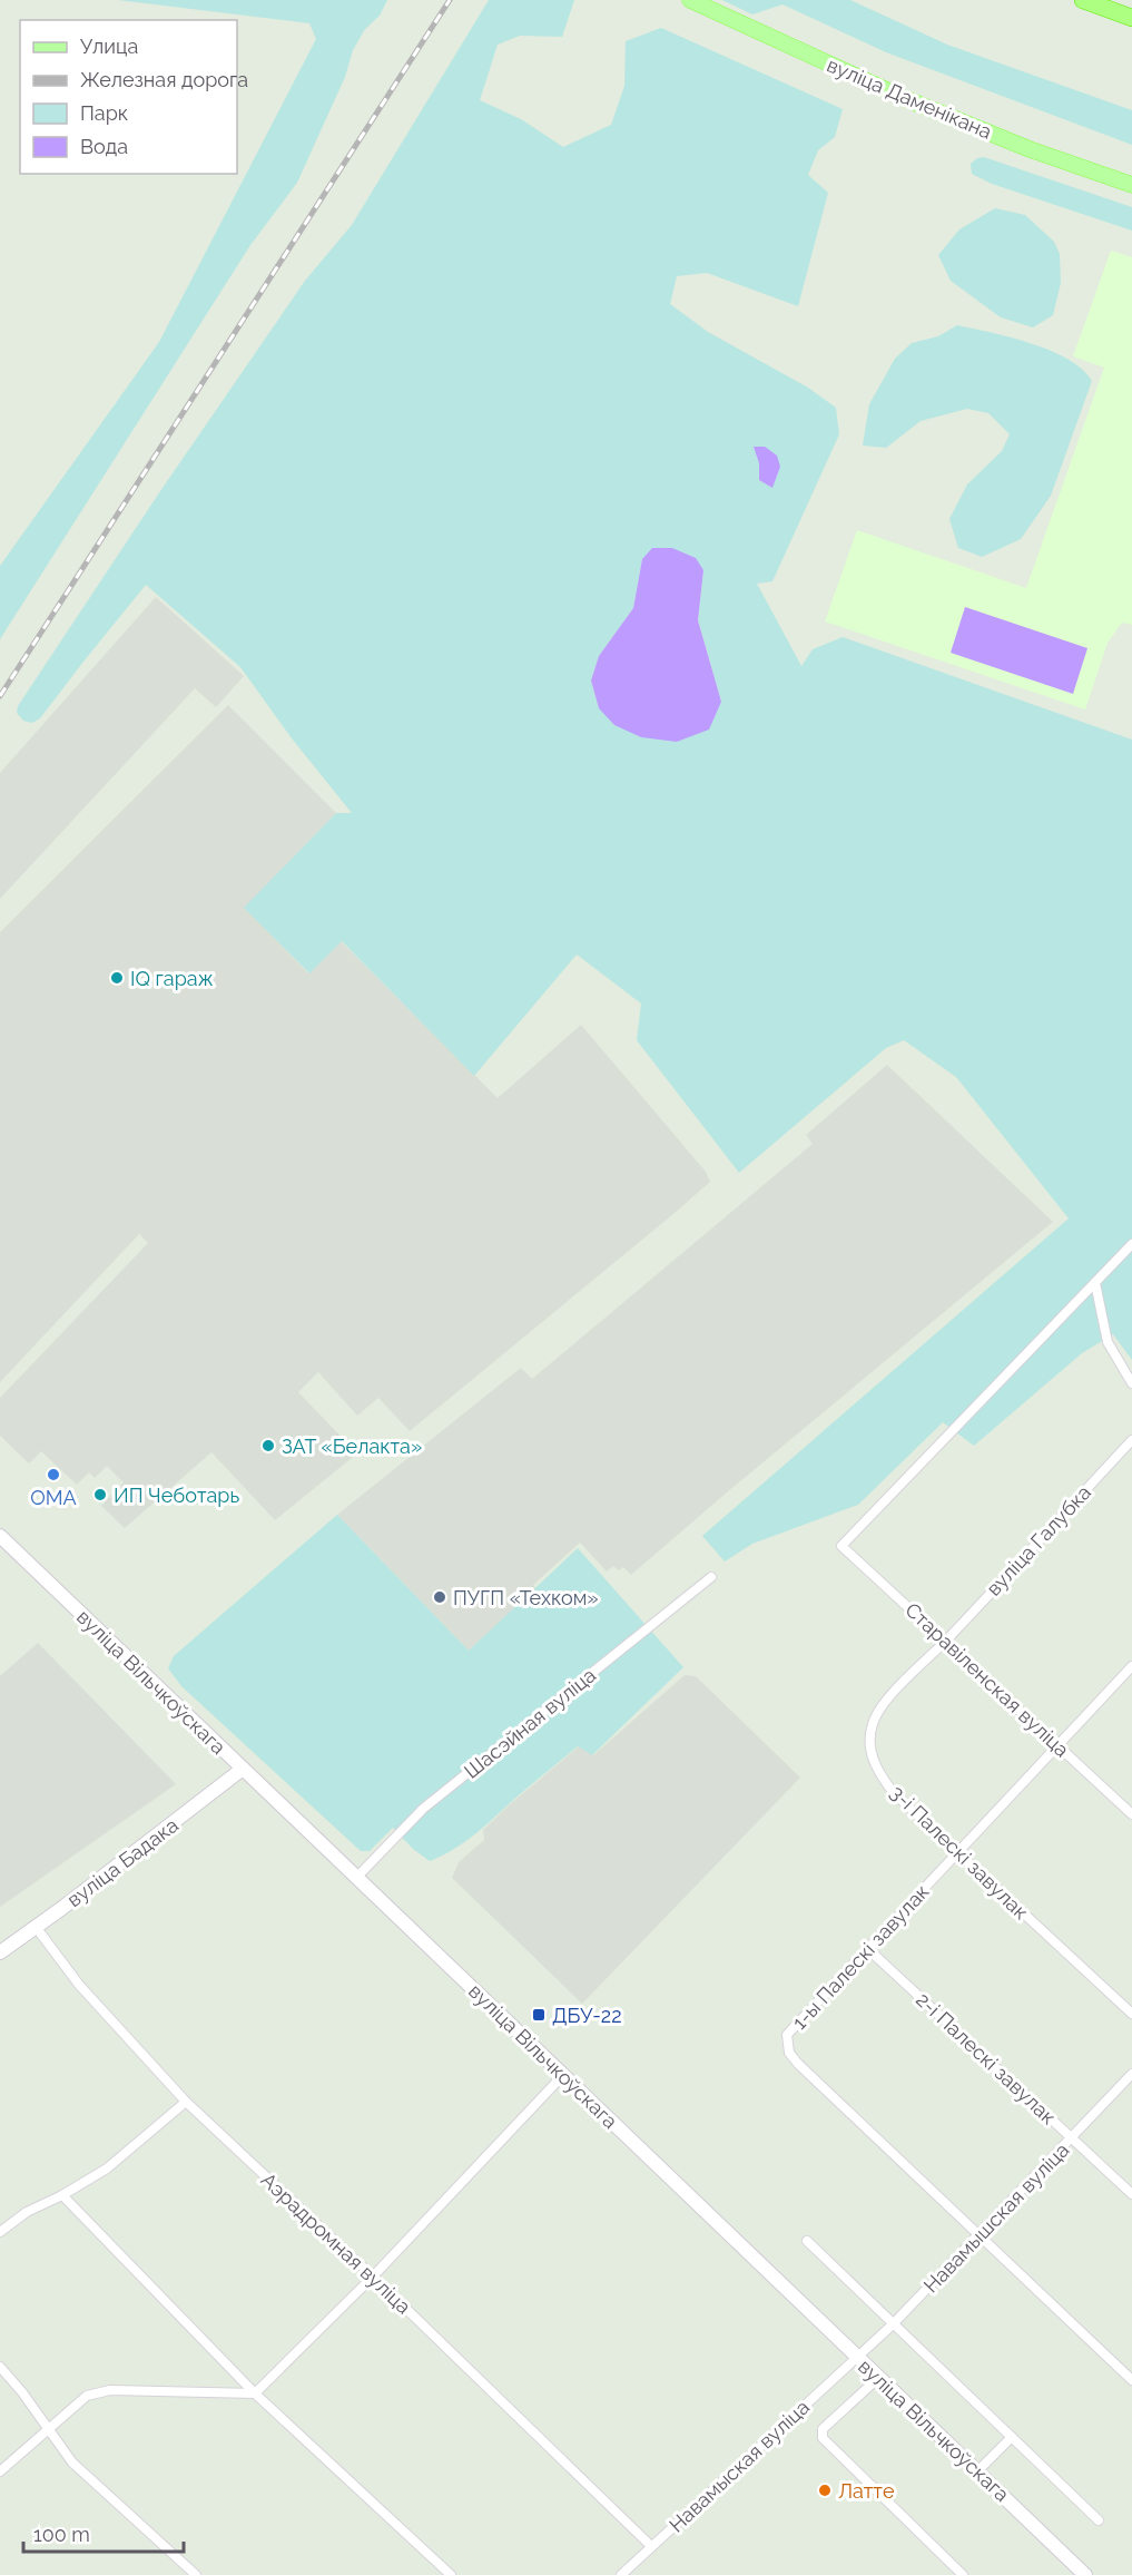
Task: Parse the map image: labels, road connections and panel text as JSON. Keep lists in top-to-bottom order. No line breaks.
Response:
{"streets":{"main road":["вуліца Даменікана","вуліца Вільчкоўскага","вуліца Бадака"],"street":["вуліца Галубка","Старавіленская вуліца","Шасэйная вуліца","3-і Палескі завулак","1-ы Палескі завулак","2-і Палескі завулак","Навамышская вуліца","Аэрадромная вуліца","Навамыская вуліца"]},"crossings":[["вуліца Галубка","Старавіленская вуліца"],["вуліца Галубка","3-і Палескі завулак"],["Старавіленская вуліца","3-і Палескі завулак"],["Старавіленская вуліца","1-ы Палескі завулак"],["вуліца Вільчкоўскага","Шасэйная вуліца"],["вуліца Вільчкоўскага","вуліца Бадака"],["вуліца Вільчкоўскага","Навамышская вуліца"],["вуліца Вільчкоўскага","Навамыская вуліца"],["3-і Палескі завулак","1-ы Палескі завулак"],["вуліца Бадака","Аэрадромная вуліца"],["1-ы Палескі завулак","2-і Палескі завулак"],["1-ы Палескі завулак","Навамышская вуліца"],["2-і Палескі завулак","Навамышская вуліца"],["Навамышская вуліца","Навамыская вуліца"],["Аэрадромная вуліца","Навамыская вуліца"]],"places":{"other":["IQ гараж","ЗАТ «Белакта»","ОМА","ИП Чеботарь","ПУГП «Техком»","Латте"],"transit":["ДБУ-22"]},"legend":["Улица","Железная дорога","Парк","Вода"],"scale_bar":"100 m"}
